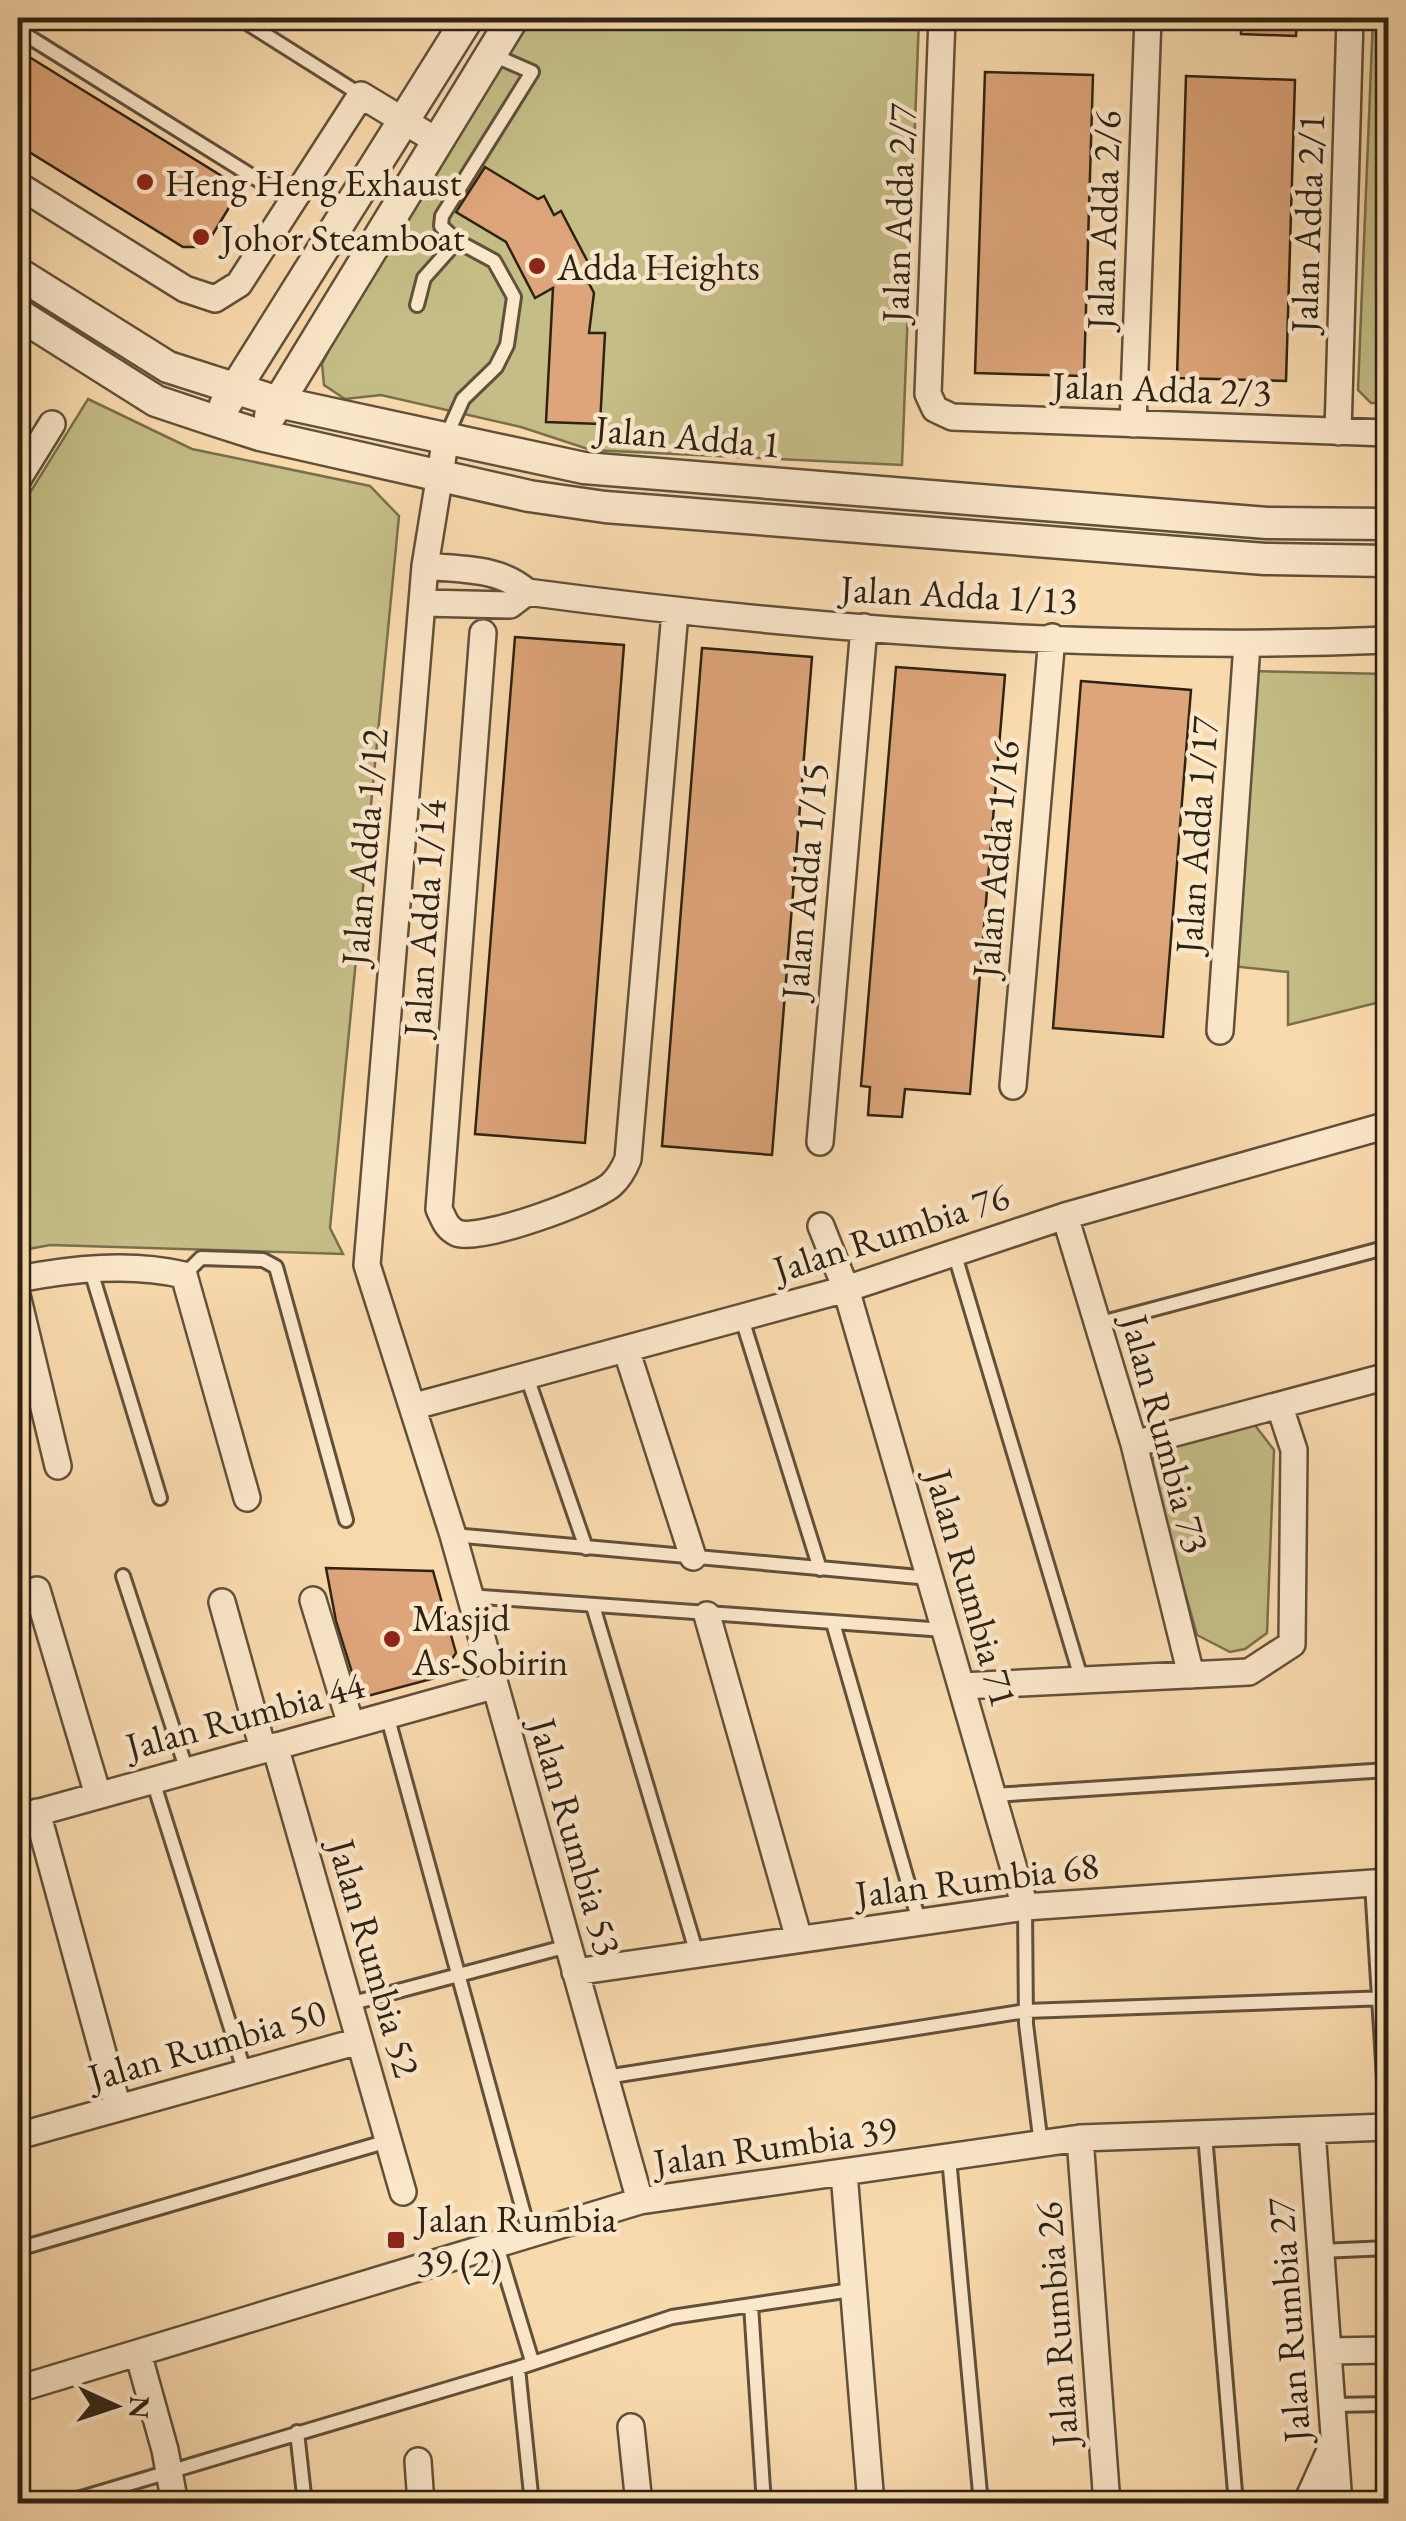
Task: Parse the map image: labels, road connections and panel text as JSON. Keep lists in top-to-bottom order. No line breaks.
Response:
{"streets":{"street":["Jalan Adda 2/7","Jalan Adda 2/6","Jalan Adda 2/1","Jalan Adda 2/3","Jalan Adda 1","Jalan Adda 1/13","Jalan Adda 1/17","Jalan Adda 1/12","Jalan Adda 1/16","Jalan Adda 1/15","Jalan Adda 1/14","Jalan Rumbia 76","Jalan Rumbia 73","Jalan Rumbia 71","Jalan Rumbia 44","Jalan Rumbia 53","Jalan Rumbia 68","Jalan Rumbia 52","Jalan Rumbia 50","Jalan Rumbia 39","Jalan Rumbia 27","Jalan Rumbia 26"]},"crossings":[["Jalan Adda 2/7","Jalan Adda 2/3"],["Jalan Adda 2/6","Jalan Adda 2/3"],["Jalan Adda 2/1","Jalan Adda 2/3"],["Jalan Adda 1","Jalan Adda 1/12"],["Jalan Adda 1/13","Jalan Adda 1/17"],["Jalan Adda 1/13","Jalan Adda 1/16"],["Jalan Adda 1/13","Jalan Adda 1/15"],["Jalan Adda 1/13","Jalan Adda 1/14"],["Jalan Adda 1/12","Jalan Rumbia 53"],["Jalan Rumbia 76","Jalan Rumbia 73"],["Jalan Rumbia 76","Jalan Rumbia 71"],["Jalan Rumbia 76","Jalan Rumbia 53"],["Jalan Rumbia 71","Jalan Rumbia 68"],["Jalan Rumbia 44","Jalan Rumbia 53"],["Jalan Rumbia 44","Jalan Rumbia 52"],["Jalan Rumbia 53","Jalan Rumbia 68"],["Jalan Rumbia 53","Jalan Rumbia 39"],["Jalan Rumbia 52","Jalan Rumbia 50"],["Jalan Rumbia 39","Jalan Rumbia 27"],["Jalan Rumbia 39","Jalan Rumbia 26"]],"places":{"other":["Heng Heng Exhaust","Johor Steamboat","Adda Heights","Masjid As-Sobirin"],"transit":["Jalan Rumbia 39 (2)"]},"north":"right"}
